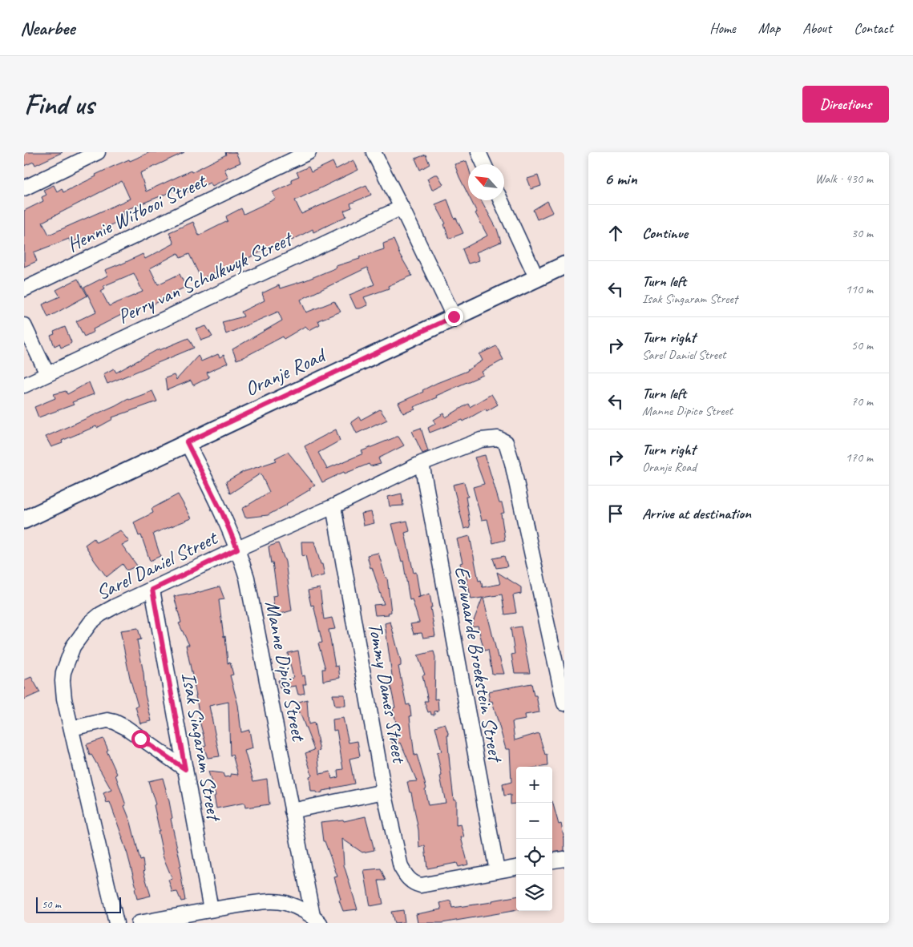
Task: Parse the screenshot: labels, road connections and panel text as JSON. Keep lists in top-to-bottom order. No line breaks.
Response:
{"streets":{"street":["Hennie Witbooi Street","Perry van Schalkwyk Street","Oranje Road","Sarel Daniel Street","Eerwaarde Broekstein Street","Manne Dipico Street","Tommy Dames Street","Isak Singaram Street"]},"crossings":[["Oranje Road","Manne Dipico Street"],["Sarel Daniel Street","Eerwaarde Broekstein Street"],["Sarel Daniel Street","Manne Dipico Street"],["Sarel Daniel Street","Tommy Dames Street"],["Sarel Daniel Street","Isak Singaram Street"],["Eerwaarde Broekstein Street","Tommy Dames Street"]],"scale_bar":"50 m","north":"top left","page":{"header":"Nearbee","nav":["Home","Map","About","Contact"],"buttons":"Directions","title":"Find us","heading":["6 min","Walk · 430 m"],"list":[["Continue","30 m"],["Turn left","Isak Singaram Street","110 m"],["Turn right","Sarel Daniel Street","50 m"],["Turn left","Manne Dipico Street","70 m"],["Turn right","Oranje Road","170 m"],"Arrive at destination"],"map_buttons":["+","−"],"scale":"50 m"}}
